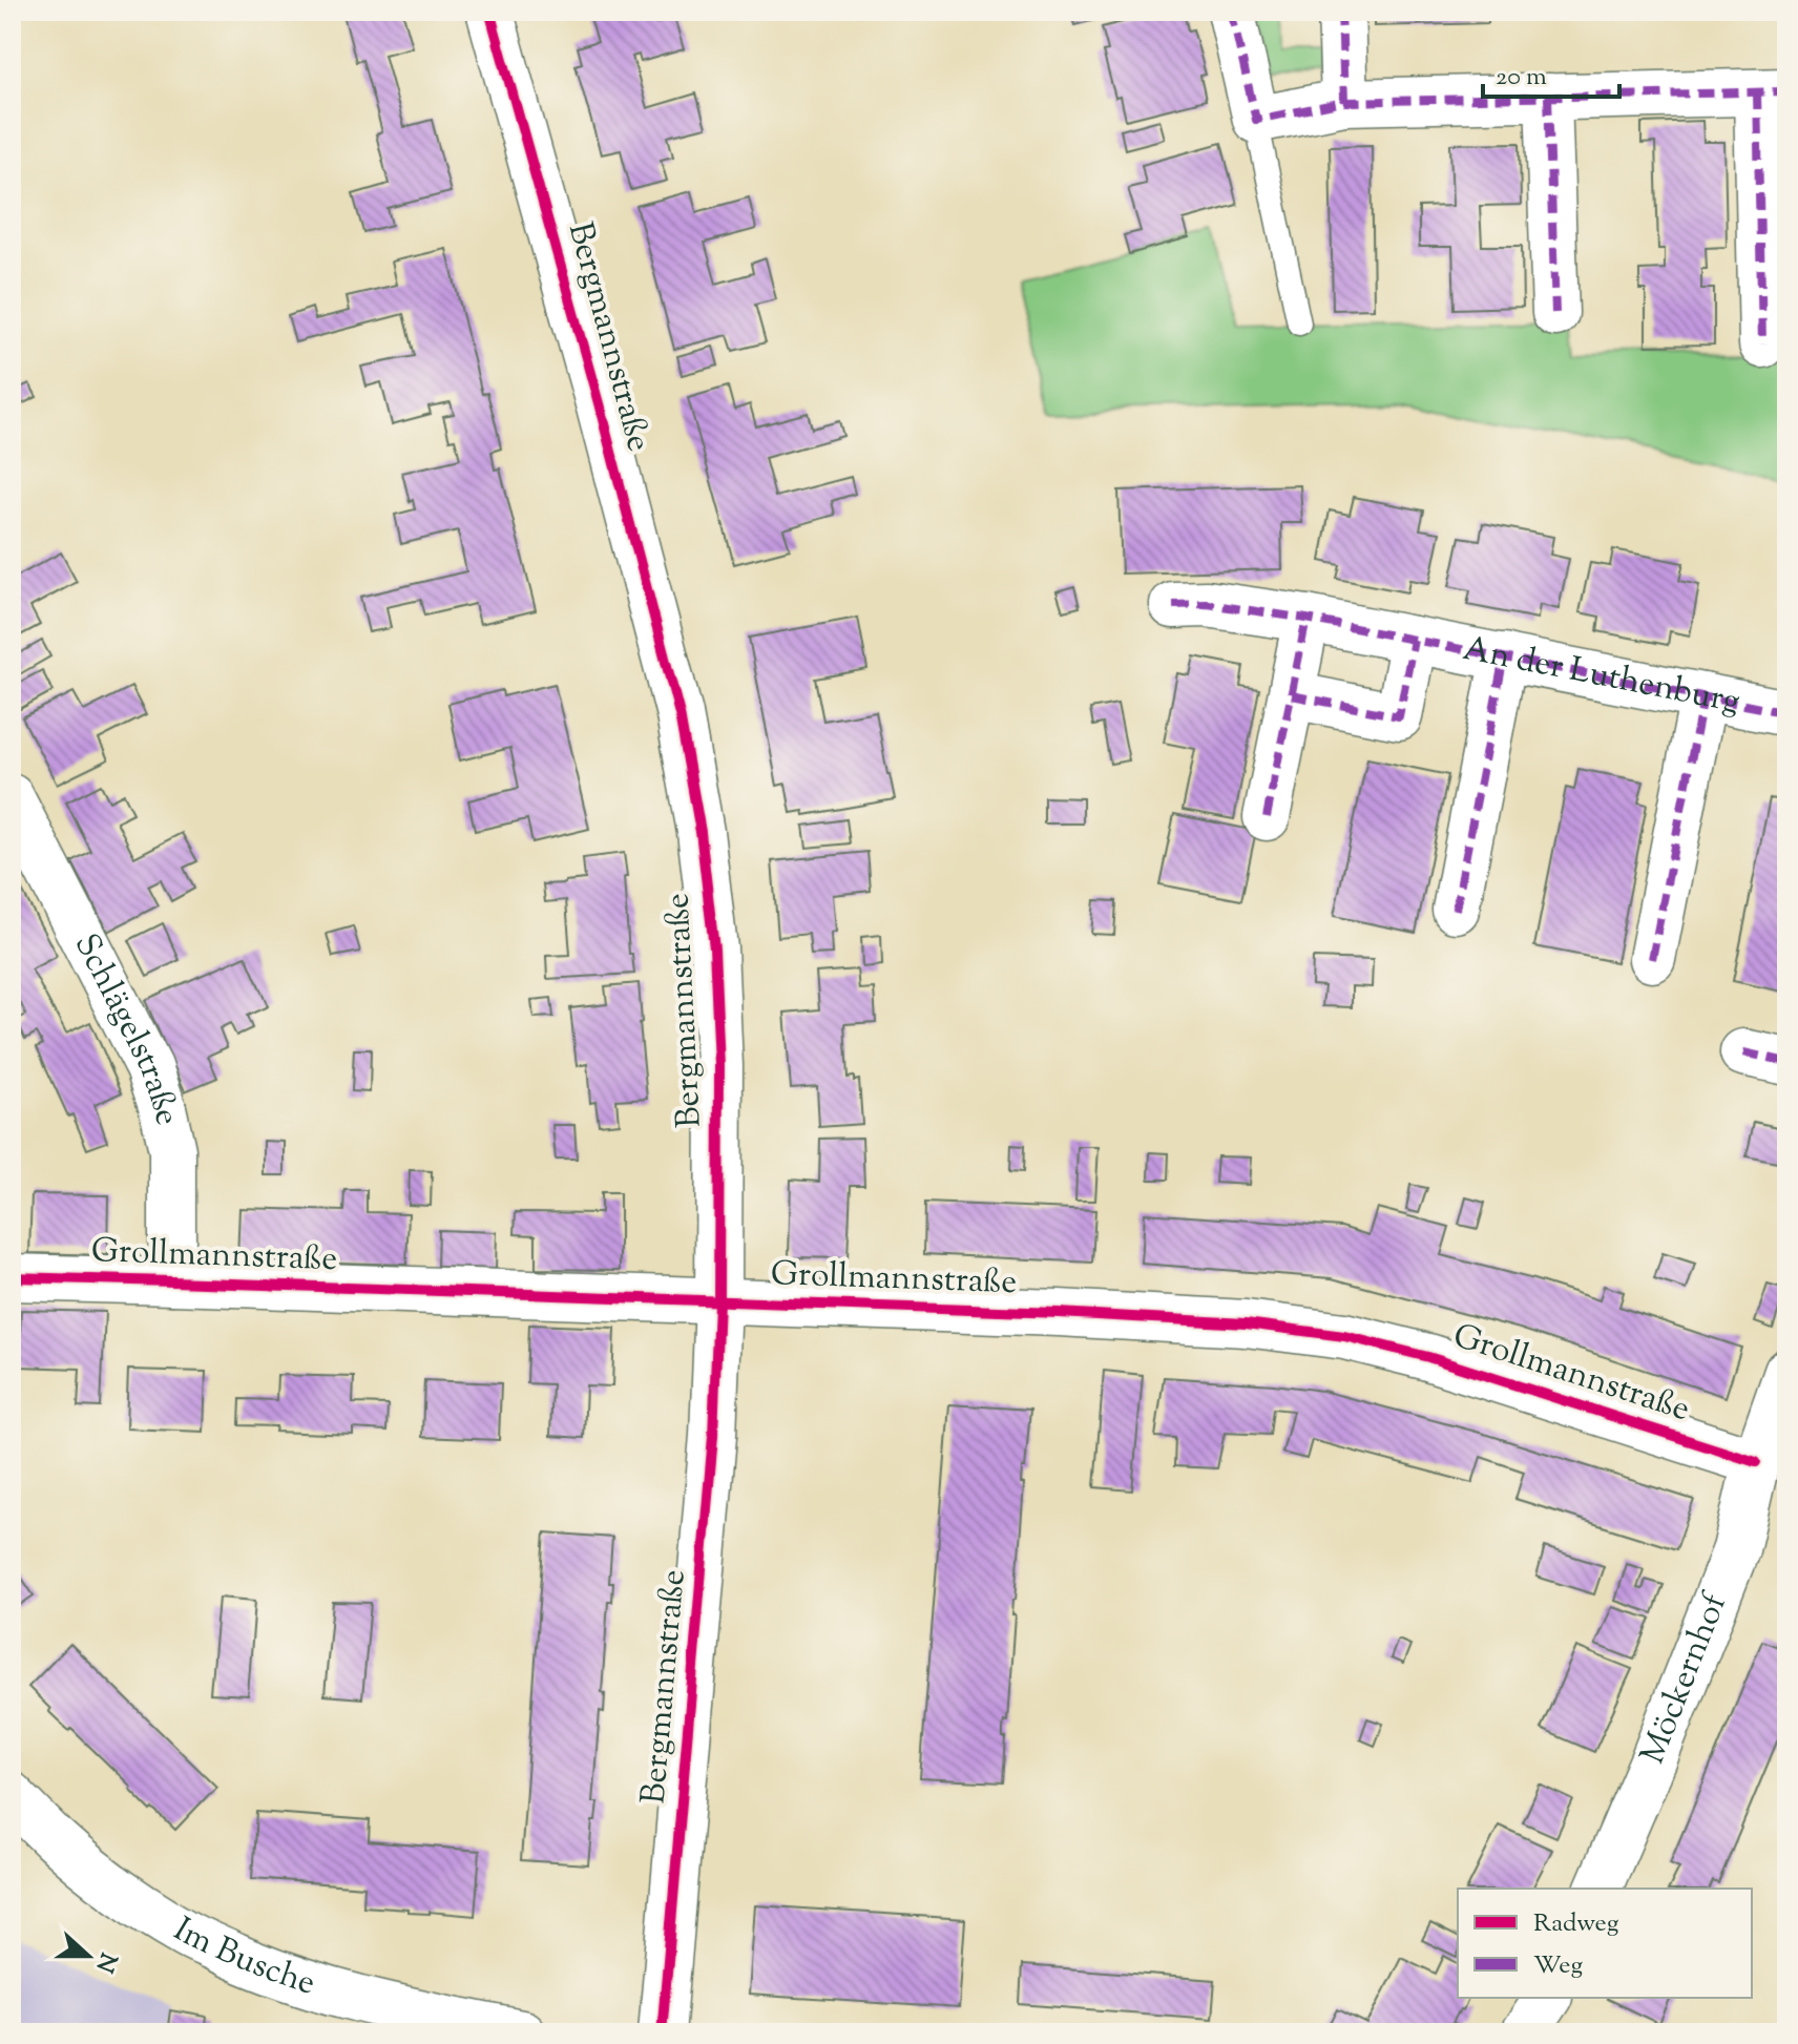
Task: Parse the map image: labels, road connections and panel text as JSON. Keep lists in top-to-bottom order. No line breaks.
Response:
{"streets":{"street":["Bergmannstraße","An der Luthenburg","Schlägelstraße","Grollmannstraße","Möckernhof","Im Busche"]},"crossings":[["Bergmannstraße","Grollmannstraße"],["Schlägelstraße","Grollmannstraße"],["Grollmannstraße","Möckernhof"]],"legend":["Radweg","Weg"],"scale_bar":"20 m","north":"right"}
